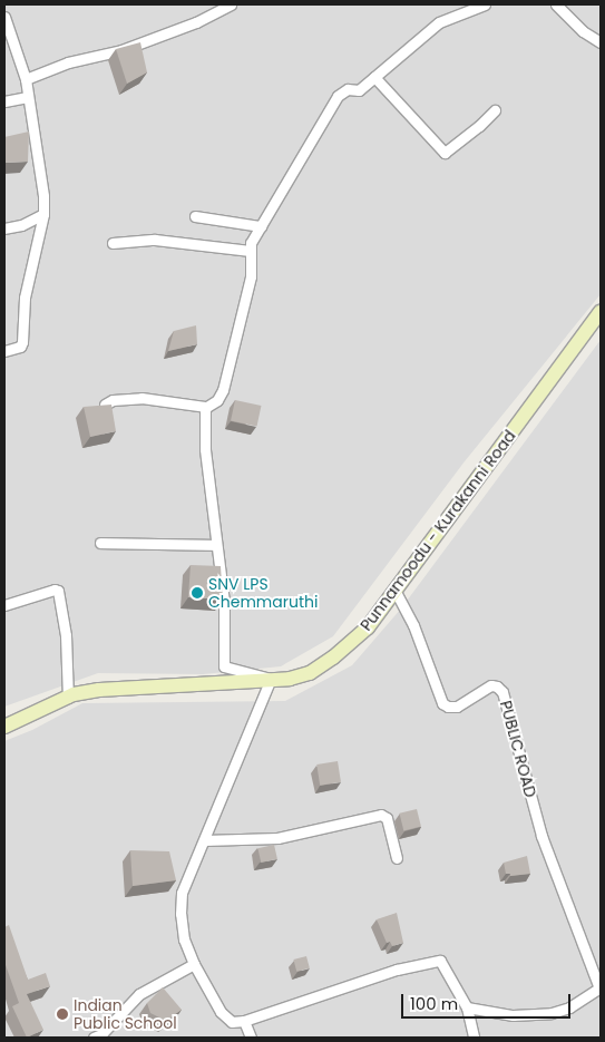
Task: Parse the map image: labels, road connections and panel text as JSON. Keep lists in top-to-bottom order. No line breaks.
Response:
{"streets":{"main road":["Punnamoodu - Kurakanni Road"],"street":["PUBLIC ROAD"]},"crossings":[["Punnamoodu - Kurakanni Road","PUBLIC ROAD"]],"places":["SNV LPS Chemmaruthi","Indian Public School"],"scale_bar":"100 m"}
